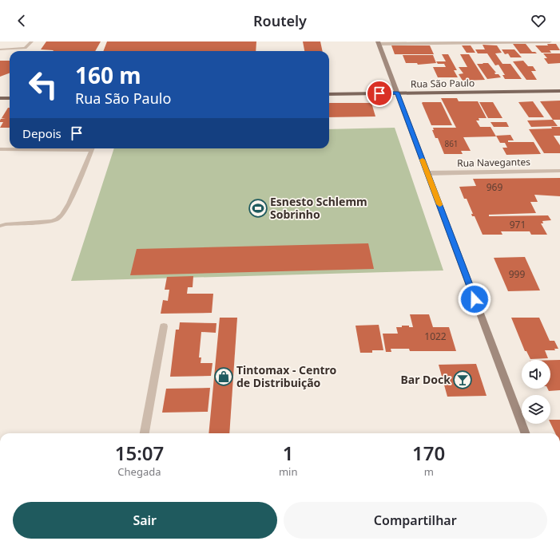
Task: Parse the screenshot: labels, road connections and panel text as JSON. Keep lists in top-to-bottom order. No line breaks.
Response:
{"streets":{"main road":["Rua São Paulo"],"street":["Rua Navegantes"]},"places":{"sports":["Esnesto Schlemm Sobrinho"],"shop":["Tintomax - Centro de Distribuição"],"bar":["Bar Dock"]},"house_numbers":["861","969","971","999","1022"],"page":{"header":"Routely","turn":["160 m","Rua São Paulo"],"then":"Depois","eta":["15:07","Chegada","1","min","170","m"],"buttons":["Sair","Compartilhar"]}}
